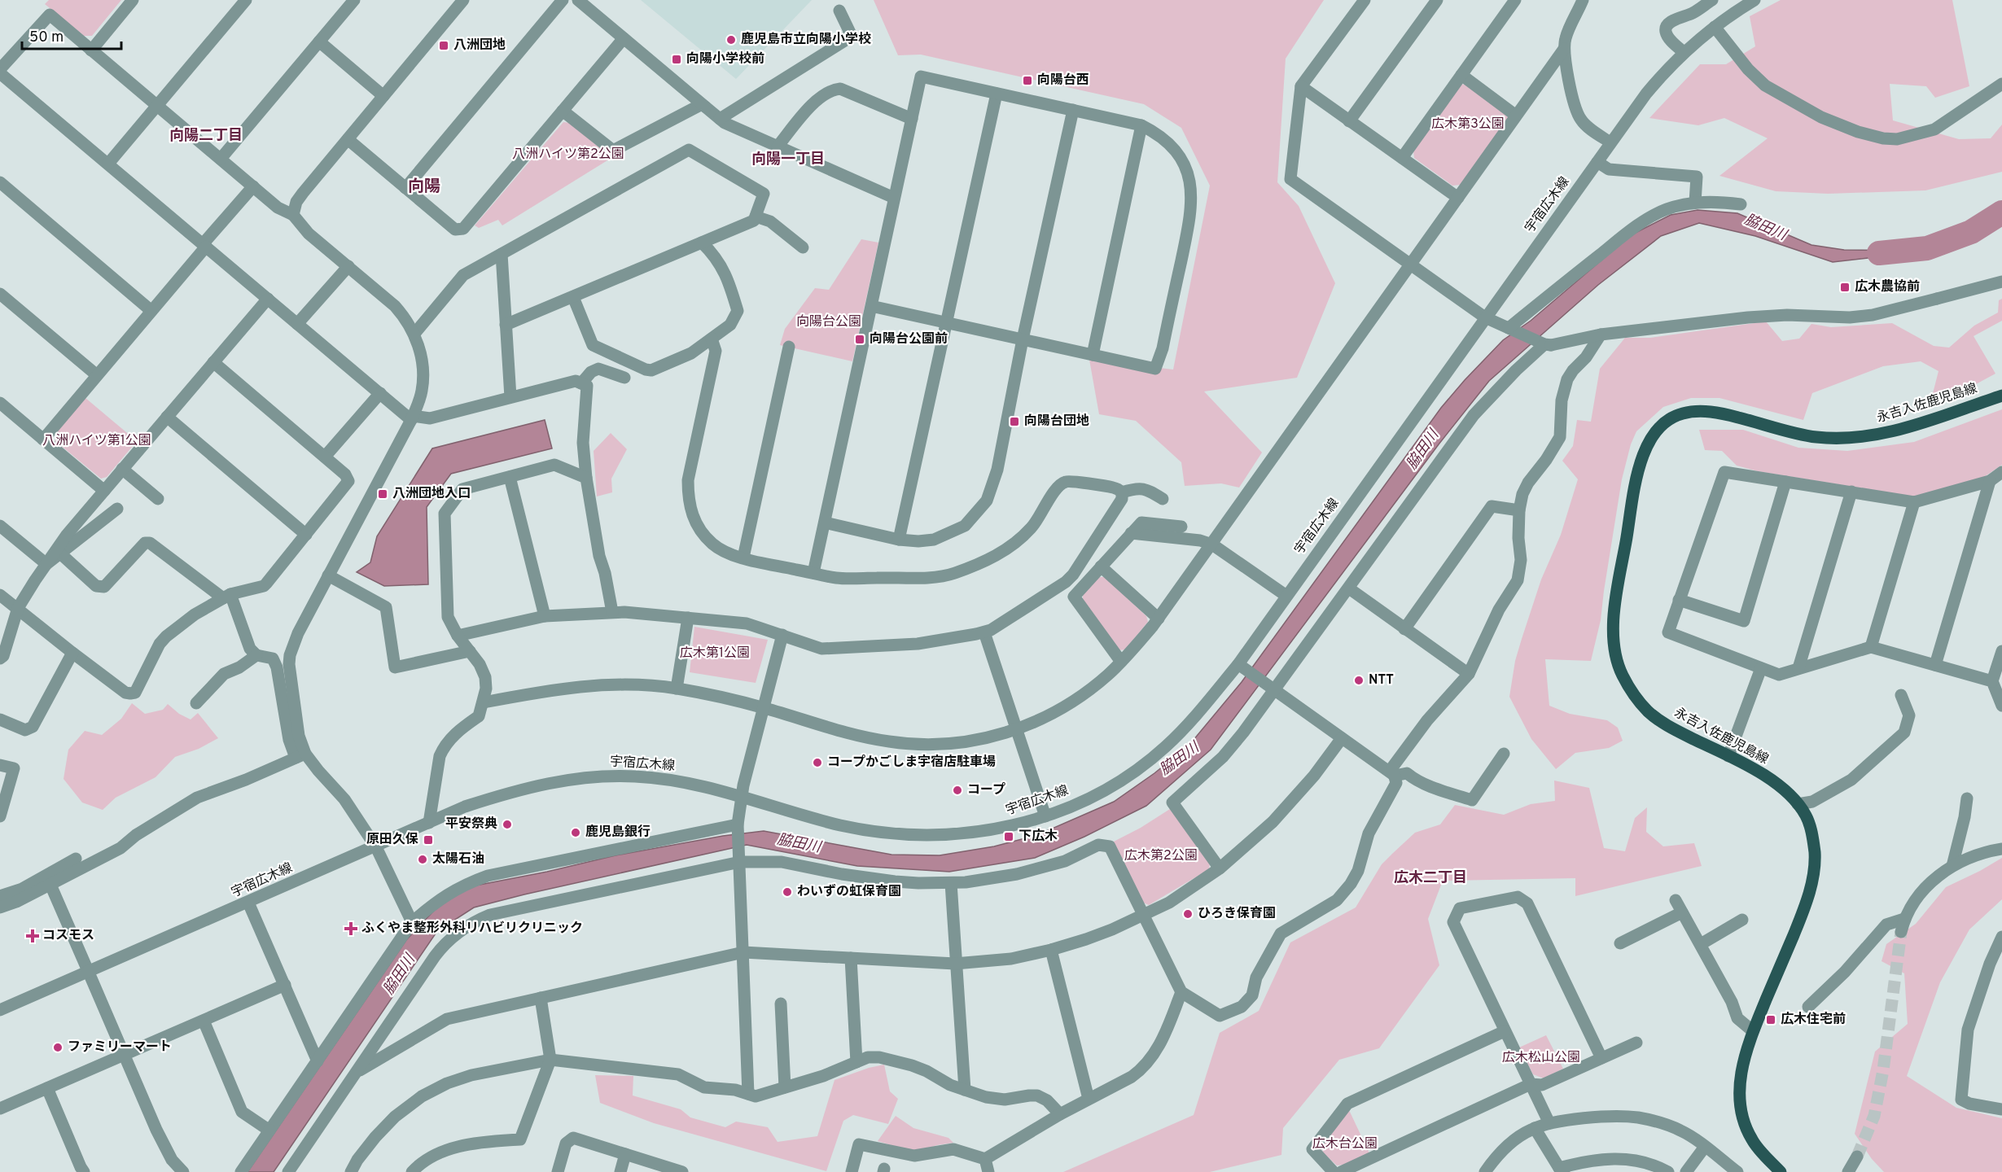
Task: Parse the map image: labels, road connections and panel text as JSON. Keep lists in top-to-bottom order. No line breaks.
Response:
{"streets":{"main road":["永吉入佐鹿児島線"],"street":["宇宿広木線"]},"districts":["向陽二丁目","向陽一丁目","向陽","広木二丁目"],"water":["脇田川"],"parks":["広木第3公園","八洲ハイツ第2公園","向陽台公園","八洲ハイツ第1公園","広木第1公園","広木第2公園","広木松山公園","広木台公園"],"places":{"other":["鹿児島市立向陽小学校","NTT","コープかごしま宇宿店駐車場","コープ","平安祭典","鹿児島銀行","太陽石油","わいずの虹保育園","ひろき保育園","ファミリーマート"],"transit":["八洲団地","向陽小学校前","向陽台西","広木農協前","向陽台公園前","向陽台団地","八洲団地入口","下広木","原田久保","広木住宅前"],"health":["ふくやま整形外科リハビリクリニック","コスモス"]},"scale_bar":"50 m"}
